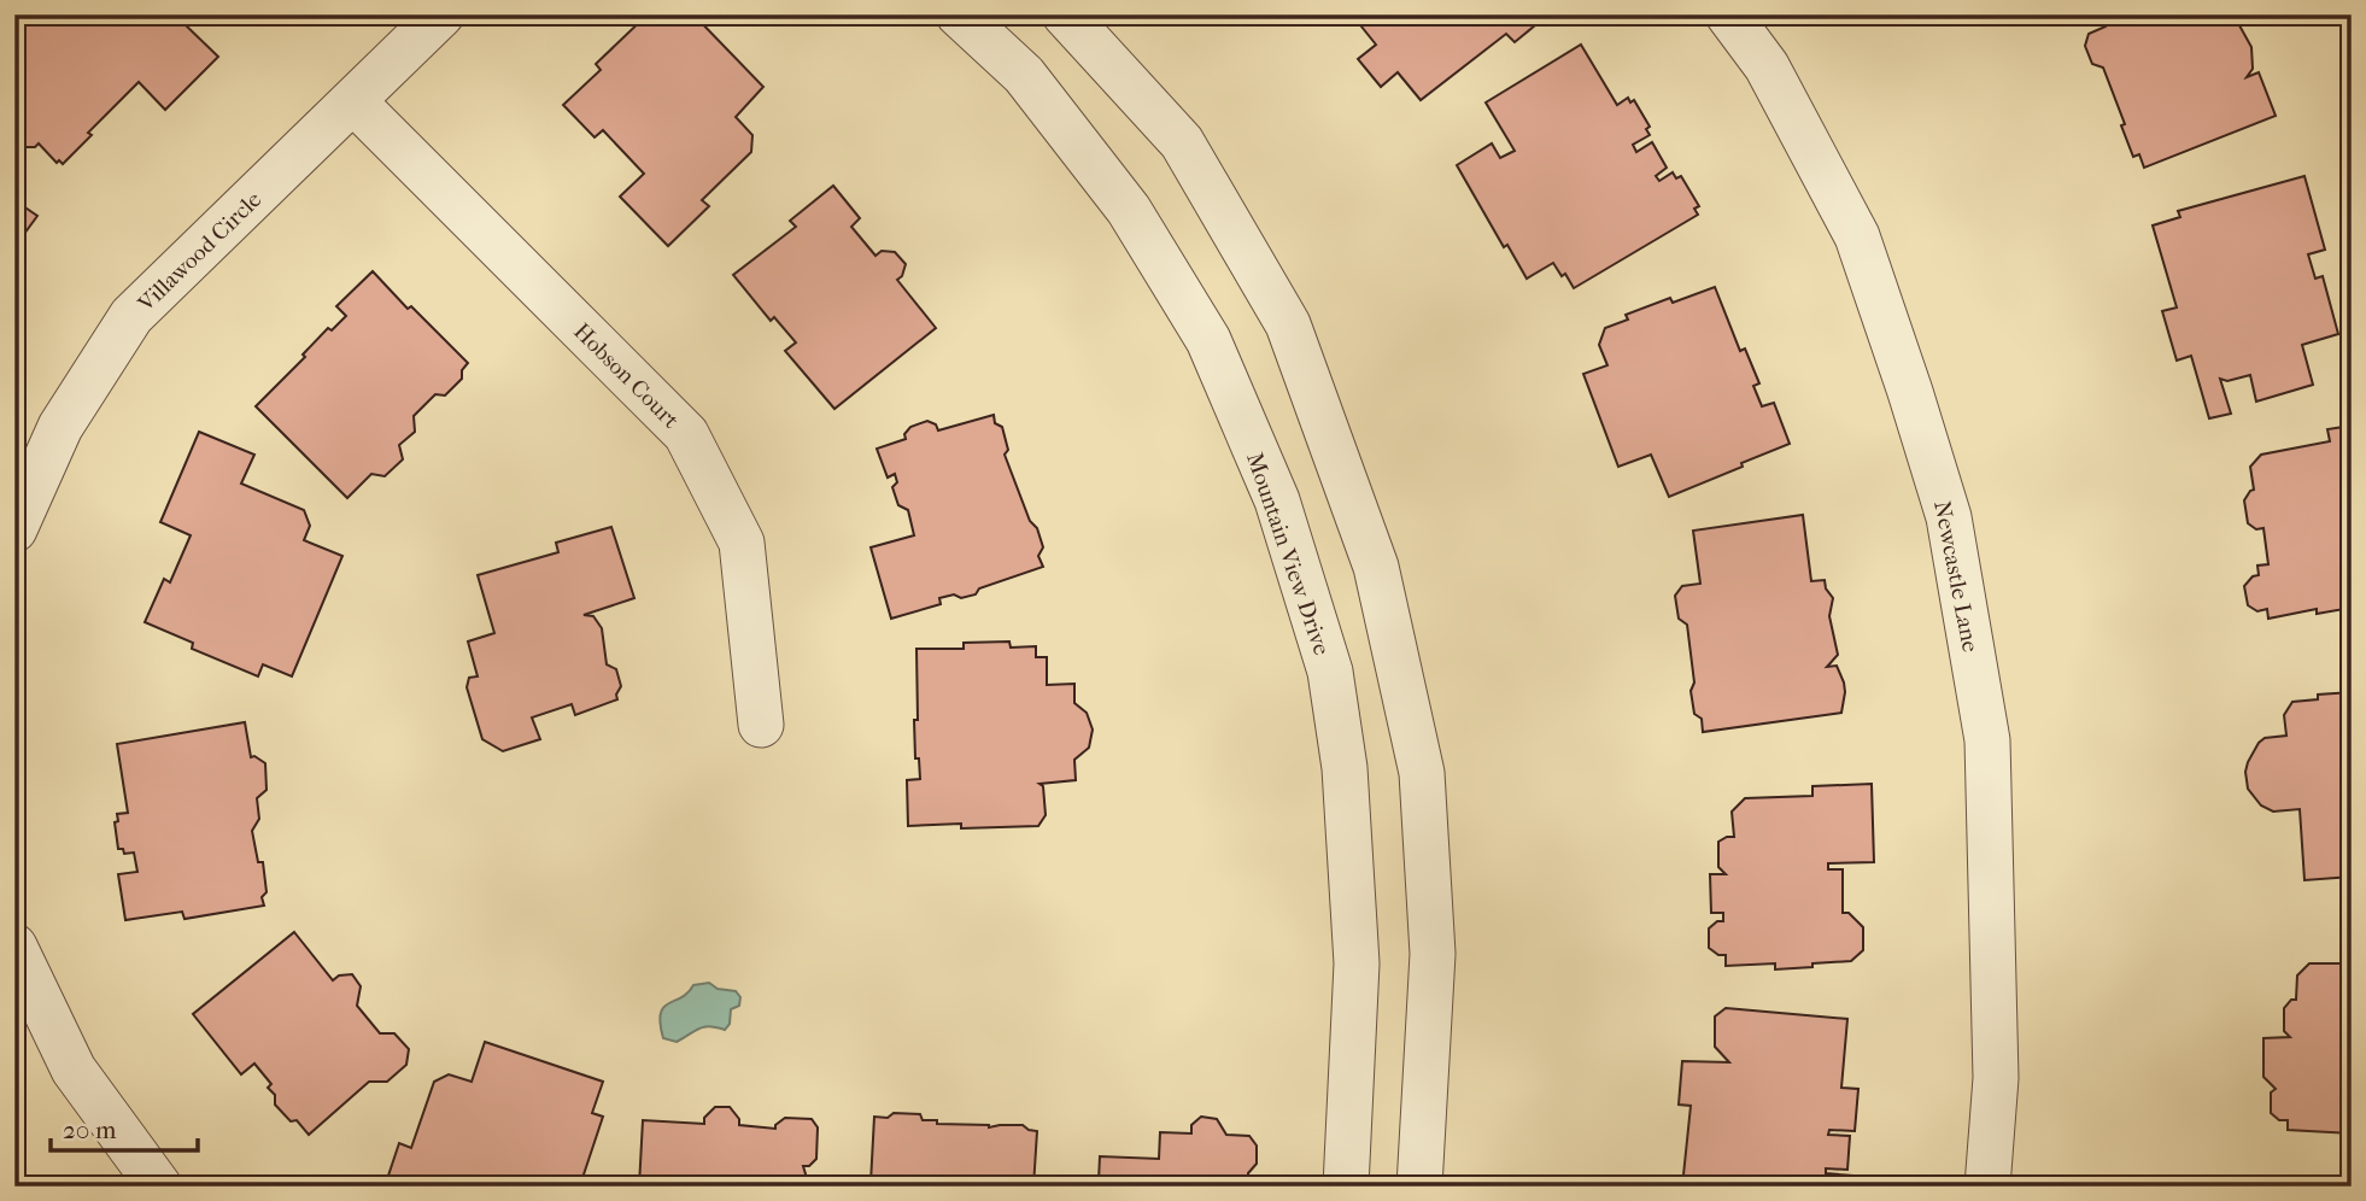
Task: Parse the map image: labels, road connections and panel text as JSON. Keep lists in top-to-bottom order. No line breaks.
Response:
{"streets":{"street":["Villawood Circle","Hobson Court","Mountain View Drive","Newcastle Lane"]},"crossings":[["Villawood Circle","Hobson Court"]],"scale_bar":"20 m"}
